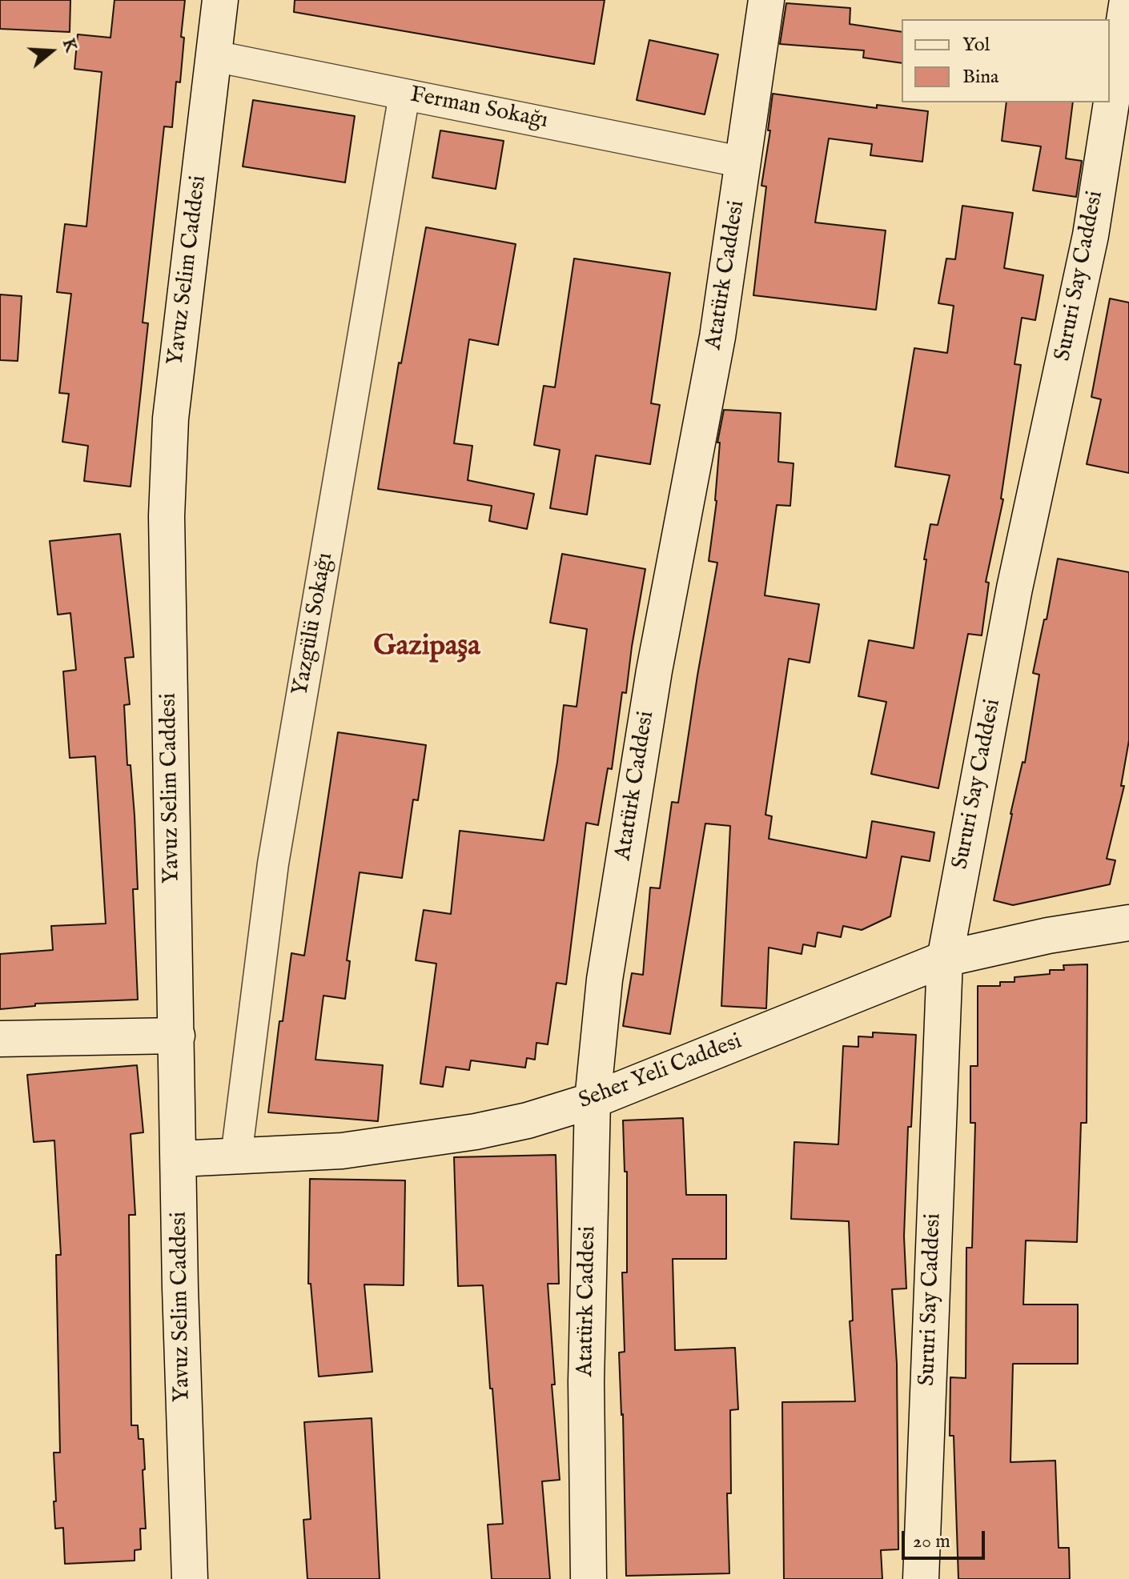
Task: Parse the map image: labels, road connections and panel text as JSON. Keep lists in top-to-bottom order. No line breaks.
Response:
{"streets":{"street":["Ferman Sokağı","Yavuz Selim Caddesi","Atatürk Caddesi","Sururi Say Caddesi","Yazgülü Sokağı","Seher Yeli Caddesi"]},"crossings":[["Ferman Sokağı","Yavuz Selim Caddesi"],["Ferman Sokağı","Atatürk Caddesi"],["Ferman Sokağı","Yazgülü Sokağı"],["Yavuz Selim Caddesi","Seher Yeli Caddesi"],["Atatürk Caddesi","Seher Yeli Caddesi"],["Sururi Say Caddesi","Seher Yeli Caddesi"],["Yazgülü Sokağı","Seher Yeli Caddesi"]],"districts":["Gazipaşa"],"legend":["Yol","Bina"],"scale_bar":"20 m","north":"right"}
